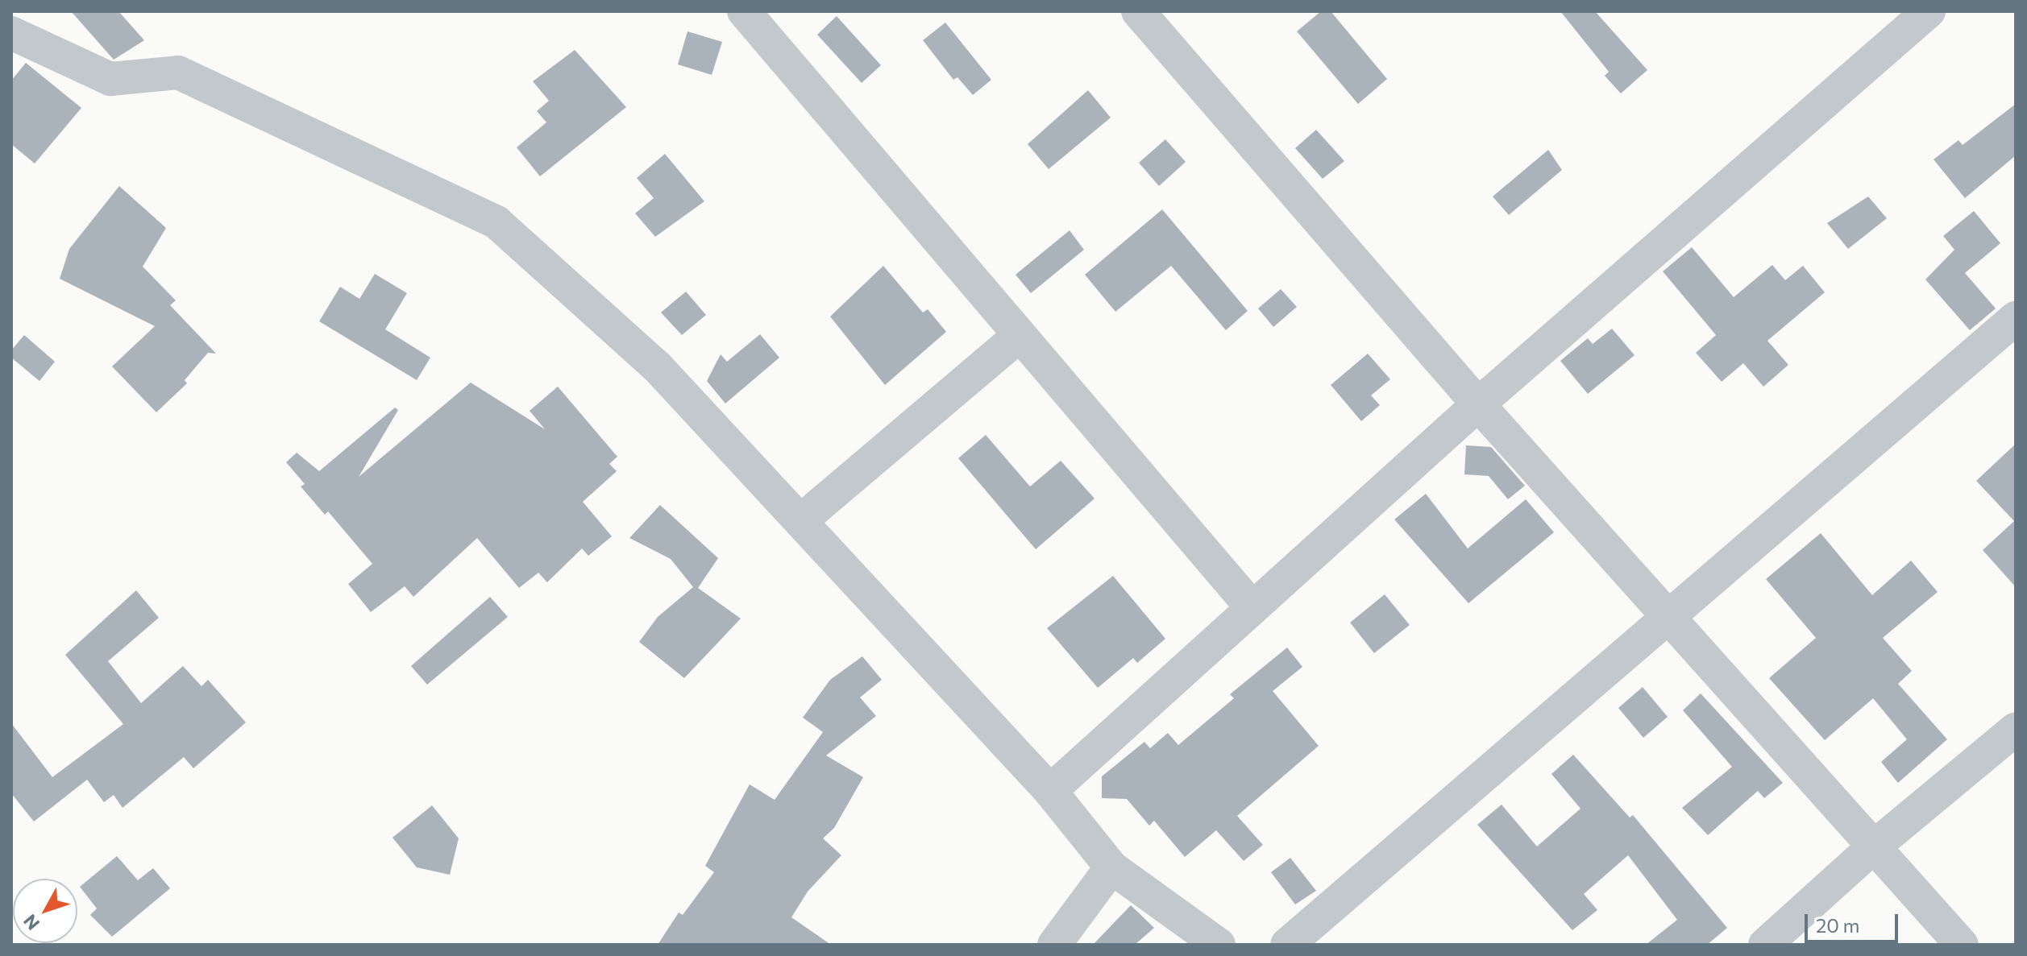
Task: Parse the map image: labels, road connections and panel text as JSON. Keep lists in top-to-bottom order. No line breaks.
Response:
{"scale_bar":"20 m","north":"bottom left"}
